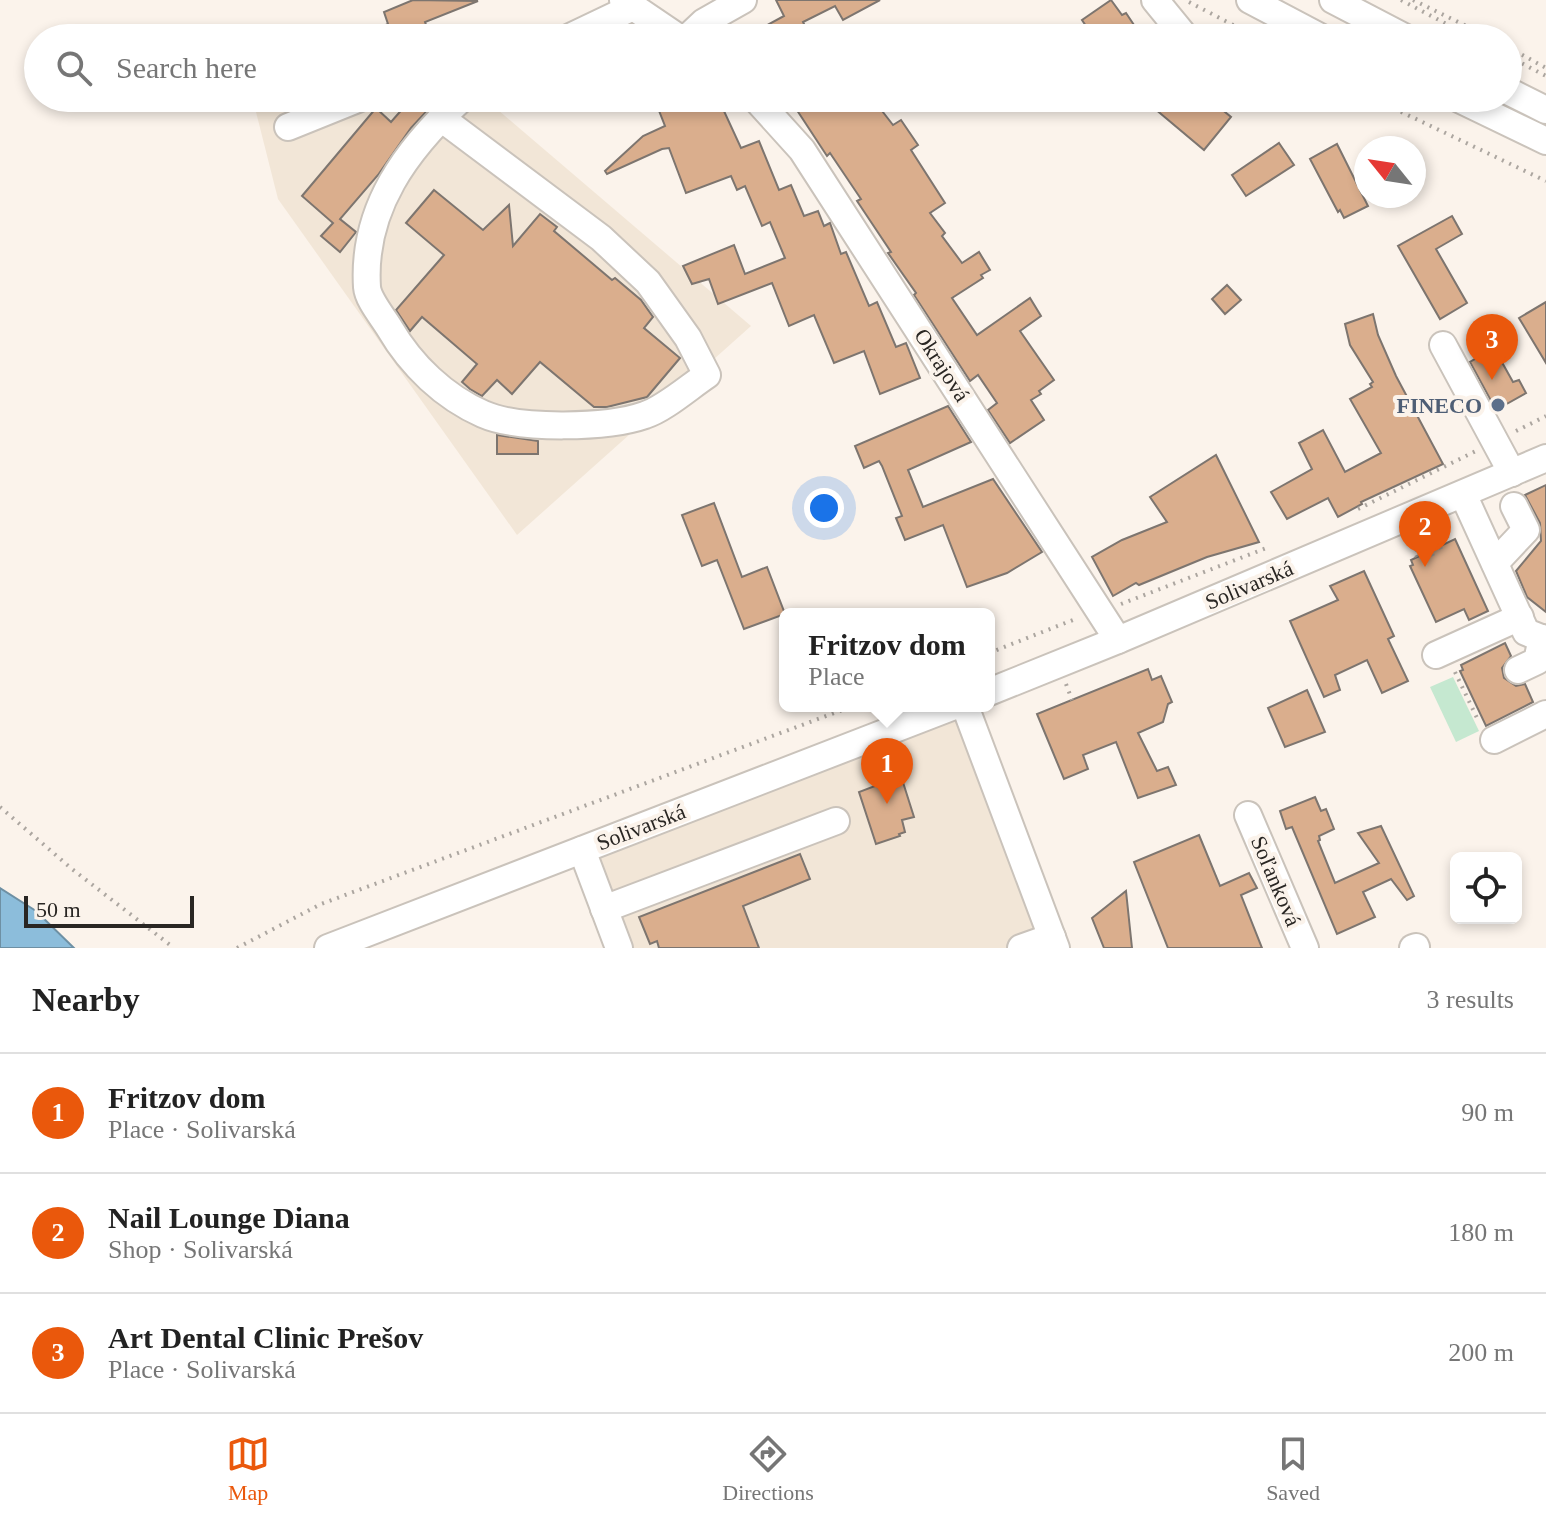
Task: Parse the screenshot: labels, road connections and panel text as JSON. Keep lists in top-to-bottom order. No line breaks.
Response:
{"streets":{"street":["Okrajová","Solivarská","Soľanková"]},"crossings":[["Okrajová","Solivarská"]],"places":["FINECO"],"scale_bar":"50 m","north":"top left","page":{"search":"Search here","pins":["3","2","1"],"popup":["Fritzov dom","Place"],"scale":"50 m","heading":["Nearby","3 results"],"list":[{"mark":"1","name":"Fritzov dom","note":"Place · Solivarská","value":"90 m"},{"mark":"2","name":"Nail Lounge Diana","note":"Shop · Solivarská","value":"180 m"},{"mark":"3","name":"Art Dental Clinic Prešov","note":"Place · Solivarská","value":"200 m"}],"nav":["Map","Directions","Saved"]}}
